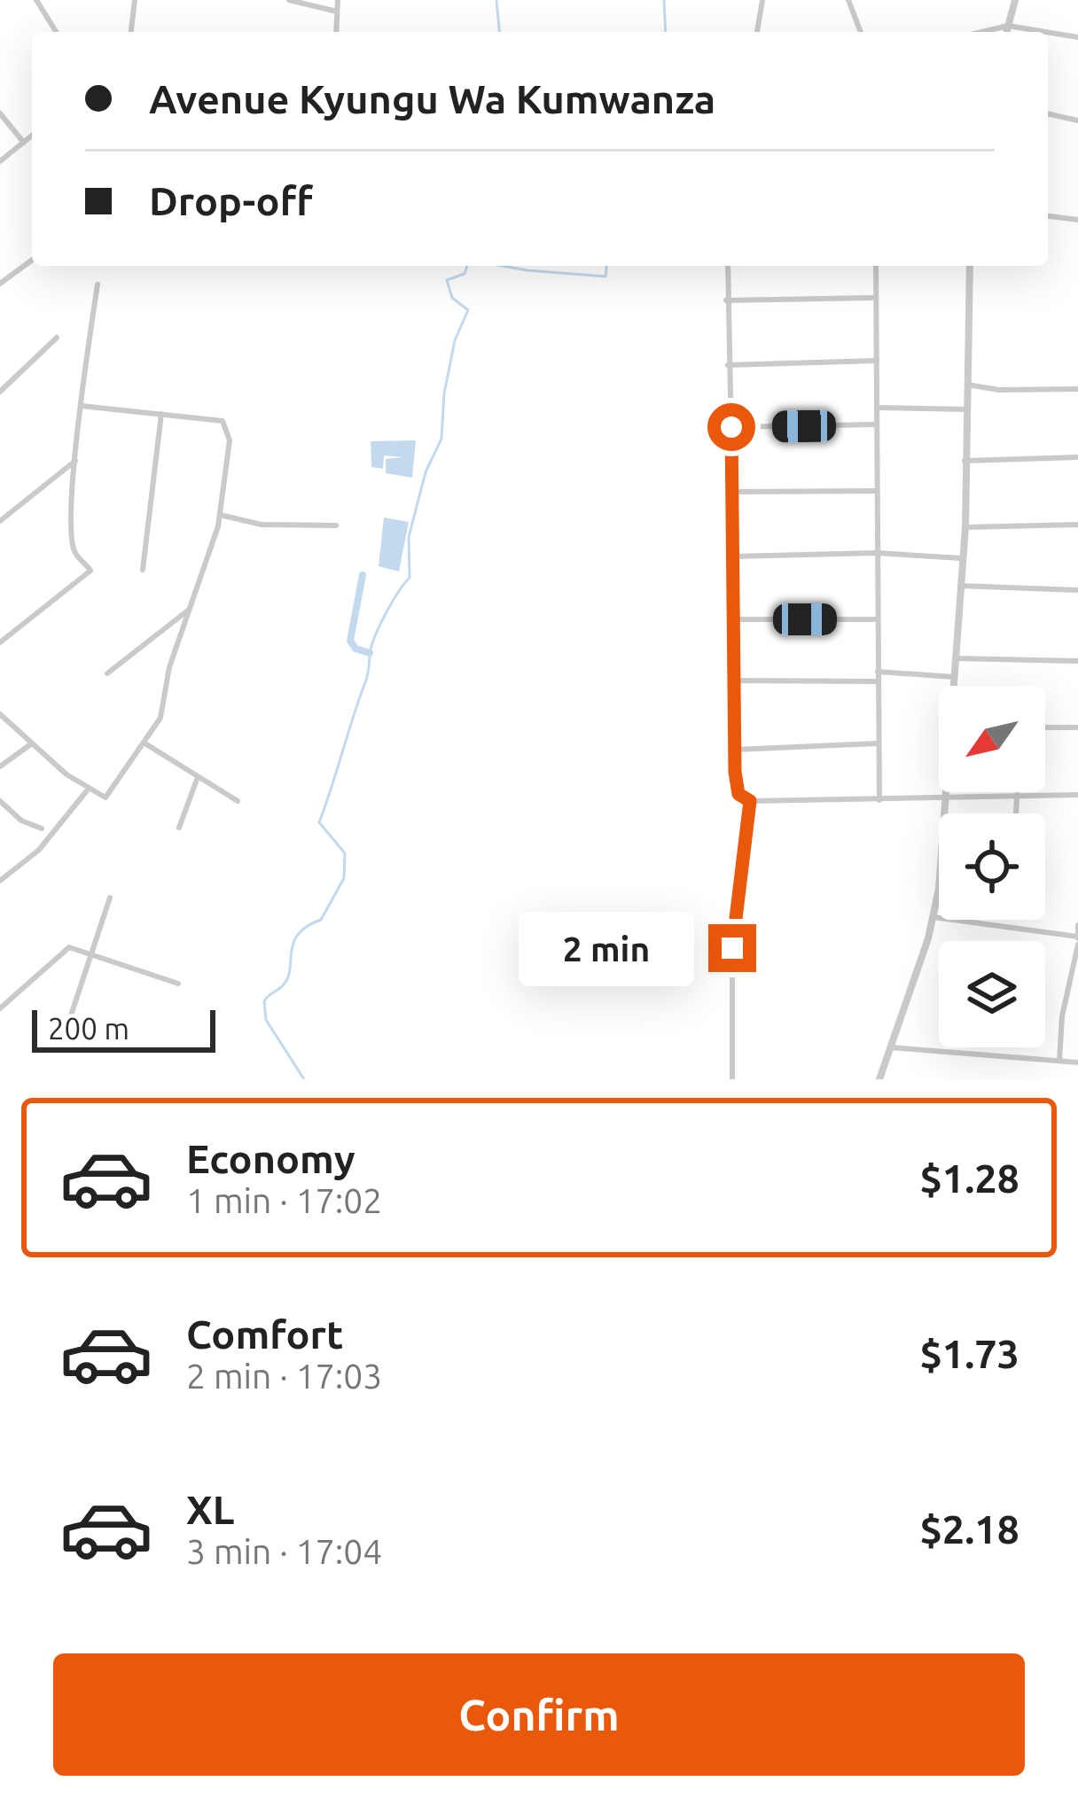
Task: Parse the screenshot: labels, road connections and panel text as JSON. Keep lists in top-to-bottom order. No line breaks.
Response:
{"scale_bar":"200 m","north":"bottom left","page":{"banner":["Avenue Kyungu Wa Kumwanza","Drop-off"],"bubble":"2 min","scale":"200 m","list":[{"name":"Economy","note":"1 min · 17:02","value":"$1.28"},{"name":"Comfort","note":"2 min · 17:03","value":"$1.73"},{"name":"XL","note":"3 min · 17:04","value":"$2.18"}],"buttons":"Confirm"}}
